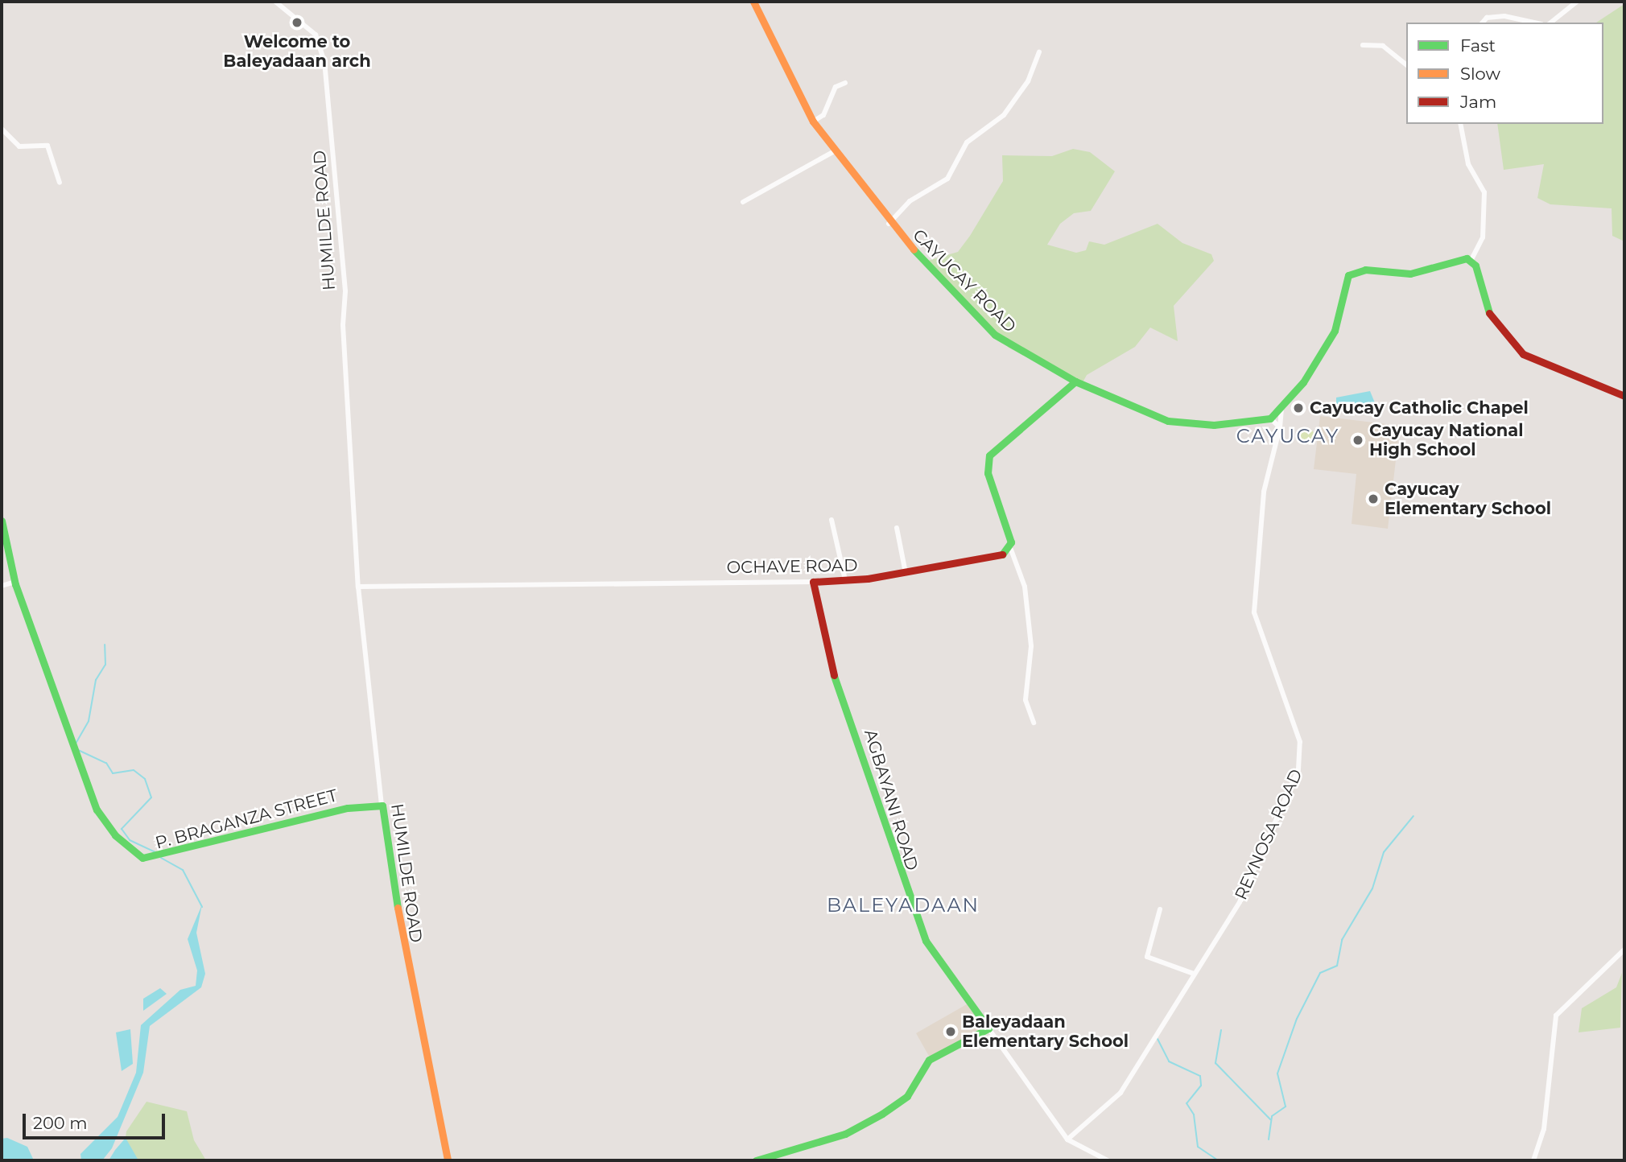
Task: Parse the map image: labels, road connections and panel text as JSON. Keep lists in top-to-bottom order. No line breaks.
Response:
{"streets":{"street":["HUMILDE ROAD","CAYUCAY ROAD","OCHAVE ROAD","AGBAYANI ROAD","P. BRAGANZA STREET","REYNOSA ROAD"]},"crossings":[["HUMILDE ROAD","OCHAVE ROAD"],["HUMILDE ROAD","P. BRAGANZA STREET"],["CAYUCAY ROAD","REYNOSA ROAD"],["OCHAVE ROAD","AGBAYANI ROAD"],["AGBAYANI ROAD","REYNOSA ROAD"]],"districts":["CAYUCAY","BALEYADAAN"],"places":["Welcome to Baleyadaan arch","Cayucay Catholic Chapel","Cayucay National High School","Cayucay Elementary School","Baleyadaan Elementary School"],"legend":["Fast","Slow","Jam"],"scale_bar":"200 m"}
